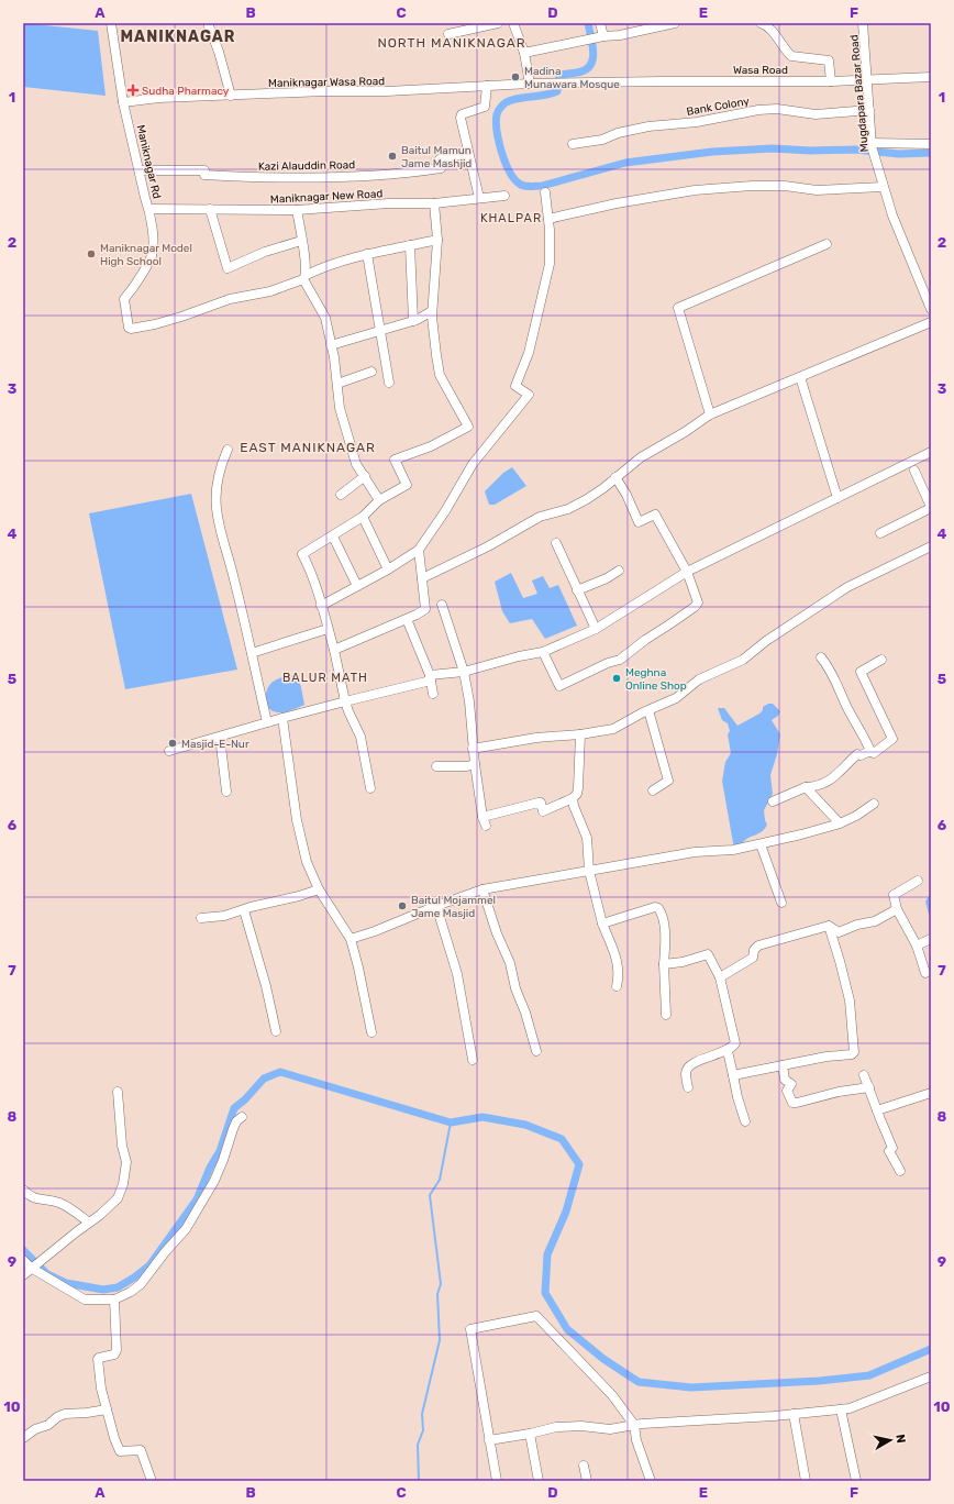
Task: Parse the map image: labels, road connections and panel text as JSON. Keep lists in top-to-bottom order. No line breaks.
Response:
{"streets":{"street":["Wasa Road","Maniknagar Wasa Road","Mugdapara Bazar Road","Bank Colony","Maniknagar Rd","Kazi Alauddin Road","Maniknagar New Road"]},"crossings":[["Wasa Road","Maniknagar Wasa Road"],["Wasa Road","Mugdapara Bazar Road"],["Maniknagar Wasa Road","Maniknagar Rd"],["Mugdapara Bazar Road","Bank Colony"],["Maniknagar Rd","Kazi Alauddin Road"],["Maniknagar Rd","Maniknagar New Road"]],"districts":["MANIKNAGAR","NORTH MANIKNAGAR","KHALPAR","EAST MANIKNAGAR","BALUR MATH"],"places":{"other":["Madina Munawara Mosque","Baitul Mamun Jame Mashjid","Maniknagar Model High School","Meghna Online Shop","Masjid-E-Nur","Baitul Mojammel Jame Masjid"],"health":["Sudha Pharmacy"]},"north":"right","grid":{"columns":["A","B","C","D","E","F"],"rows":["1","2","3","4","5","6","7","8","9","10"]}}
